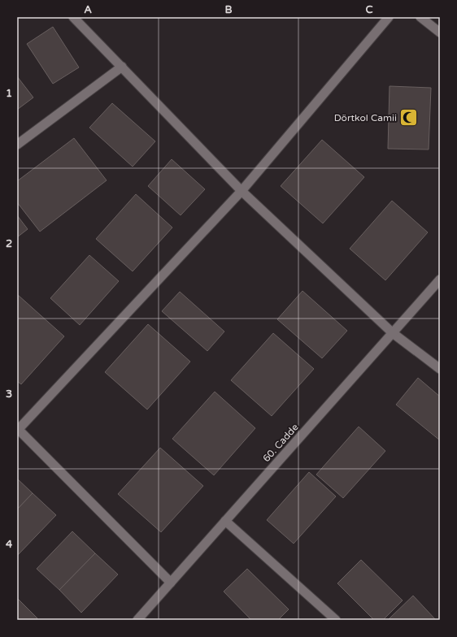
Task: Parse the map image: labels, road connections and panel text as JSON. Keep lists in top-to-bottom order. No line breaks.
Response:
{"streets":{"street":["60. Cadde"]},"places":{"mosque":["Dörtkol Camii"]},"grid":{"columns":["A","B","C"],"rows":["1","2","3","4"]}}
